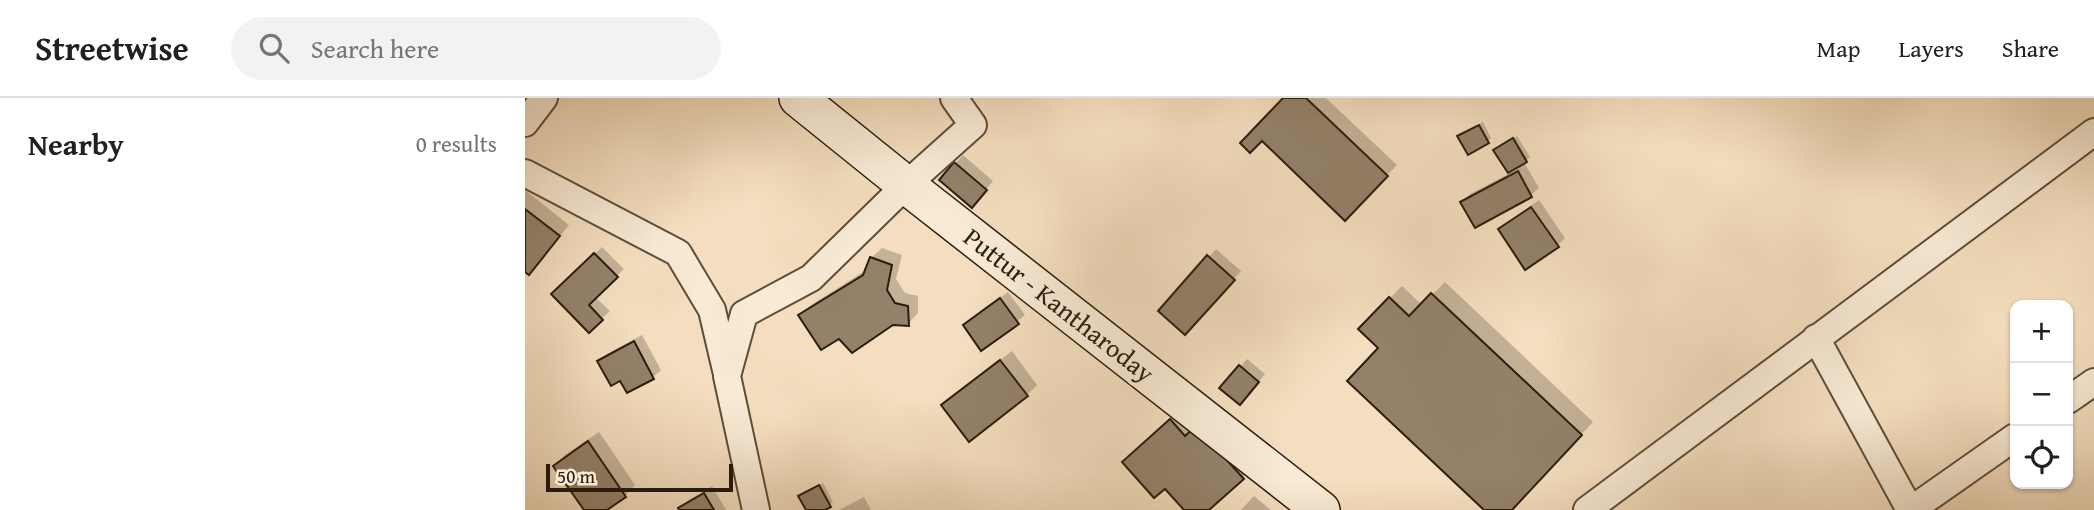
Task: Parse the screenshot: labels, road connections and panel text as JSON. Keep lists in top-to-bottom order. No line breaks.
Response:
{"streets":{"main road":["Puttur - Kantharoday"]},"scale_bar":"50 m","page":{"header":"Streetwise","search":"Search here","nav":["Map","Layers","Share"],"heading":["Nearby","0 results"],"map_buttons":["+","−"],"scale":"50 m"}}
